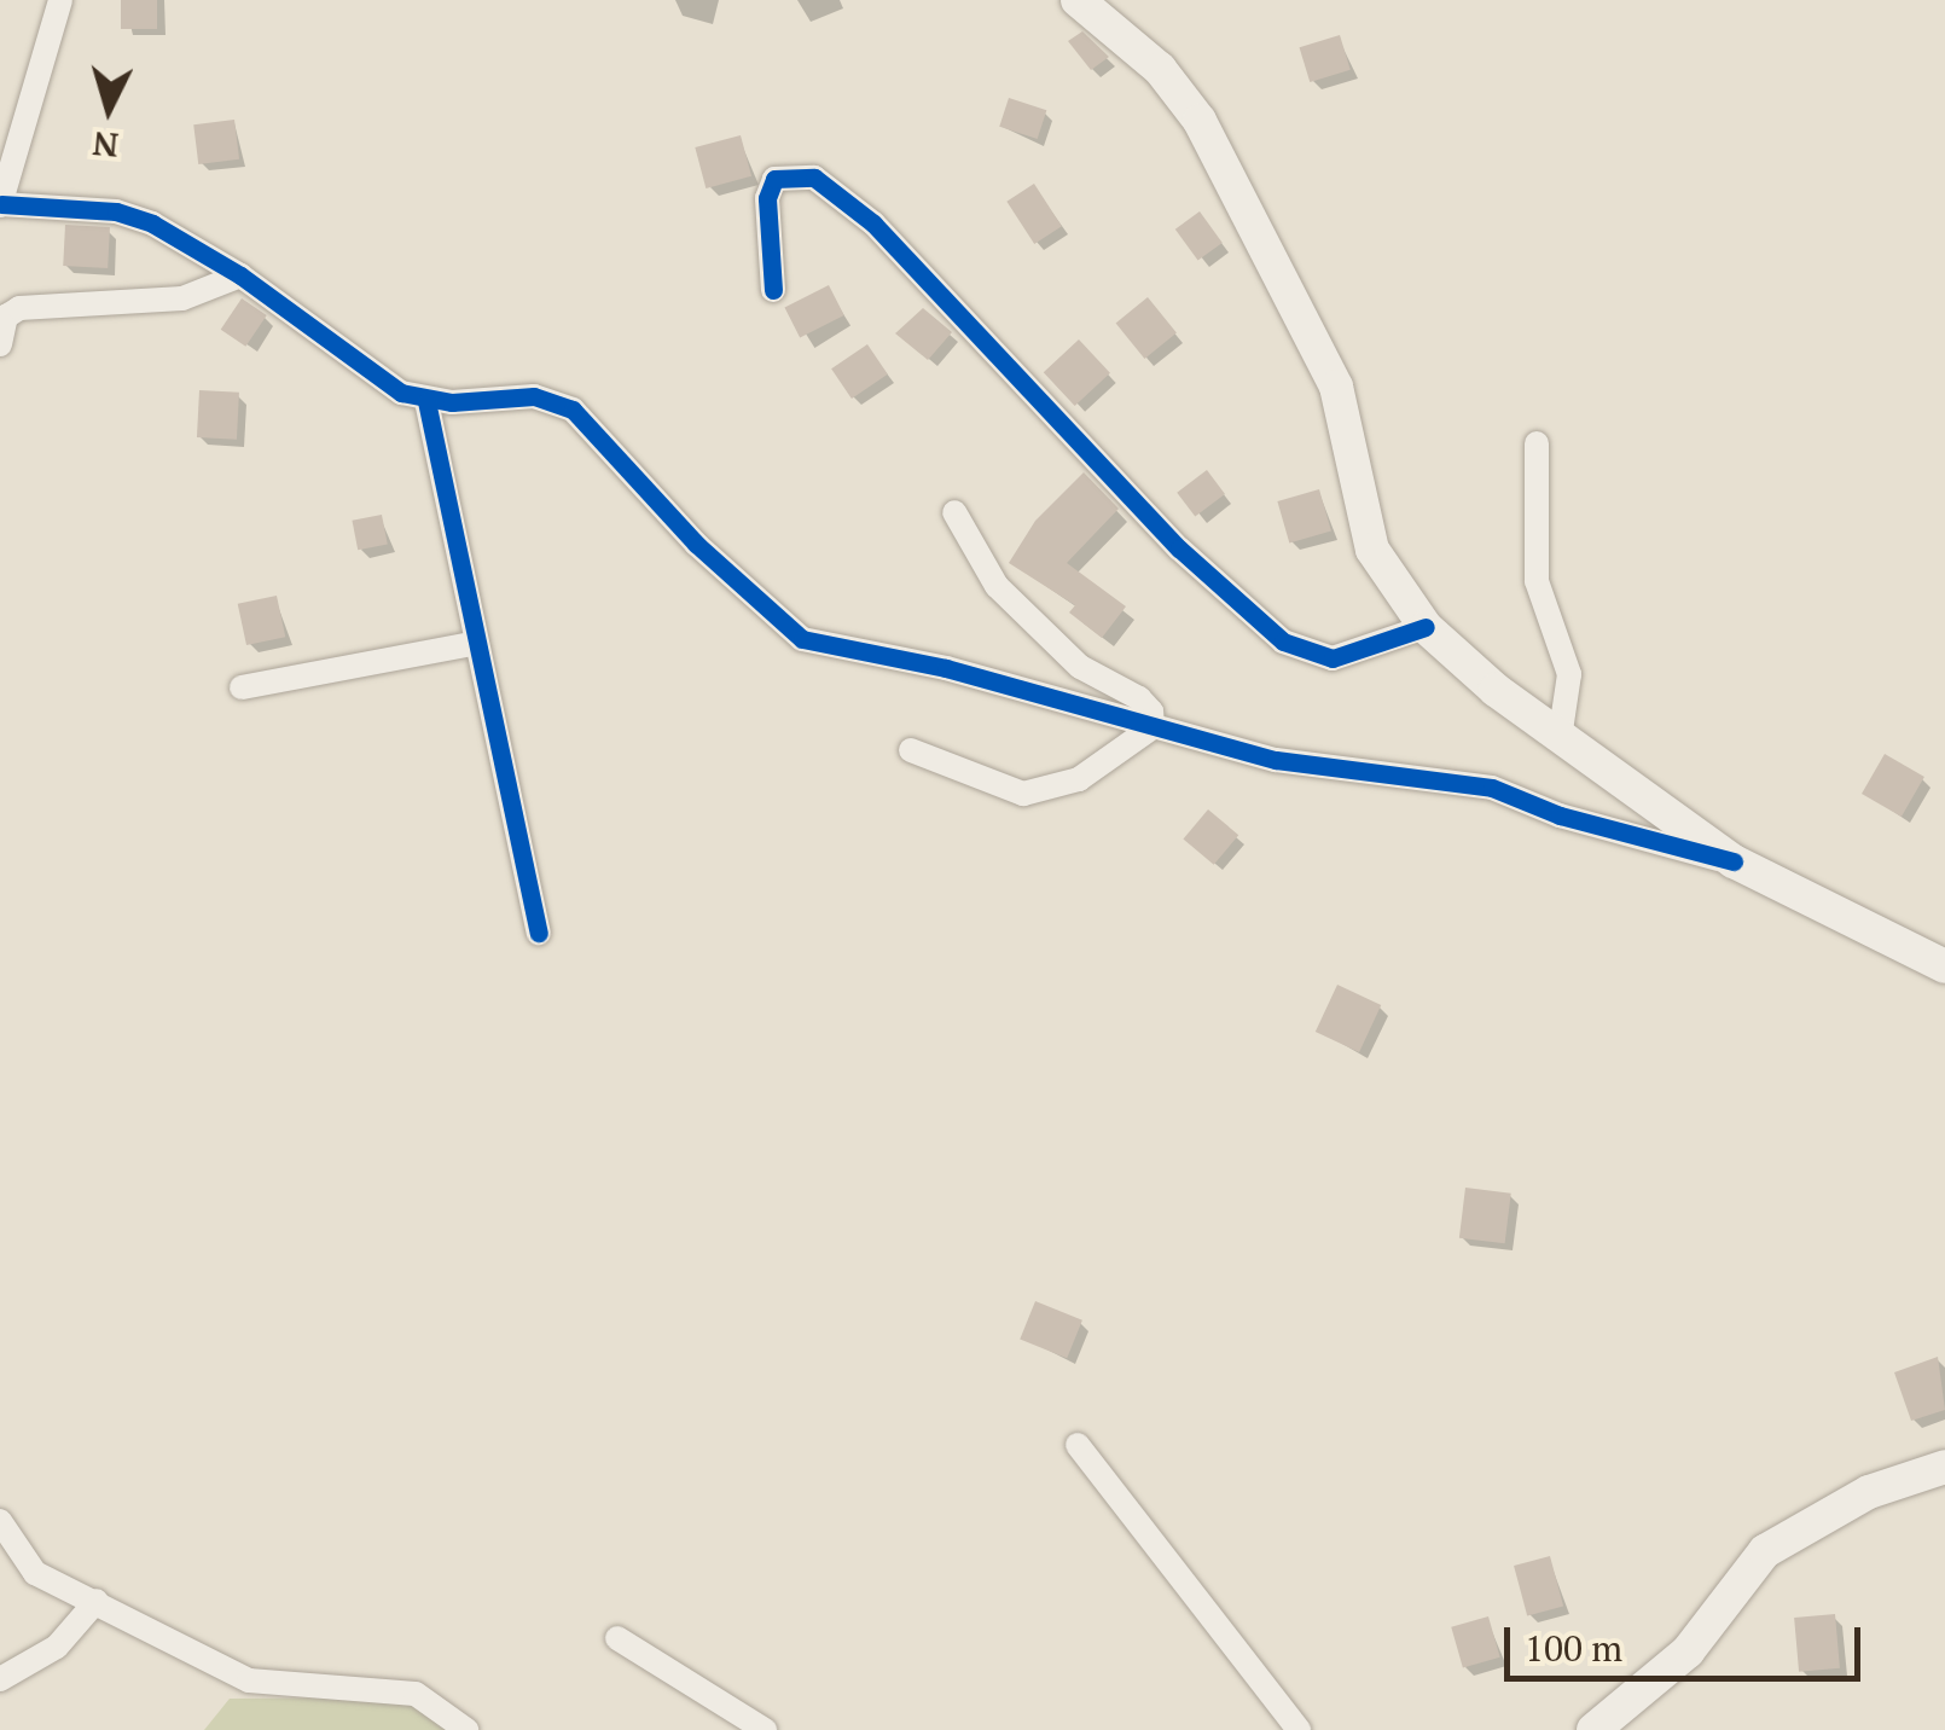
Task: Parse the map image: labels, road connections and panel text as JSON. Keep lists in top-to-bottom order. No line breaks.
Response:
{"scale_bar":"100 m","north":"bottom"}
